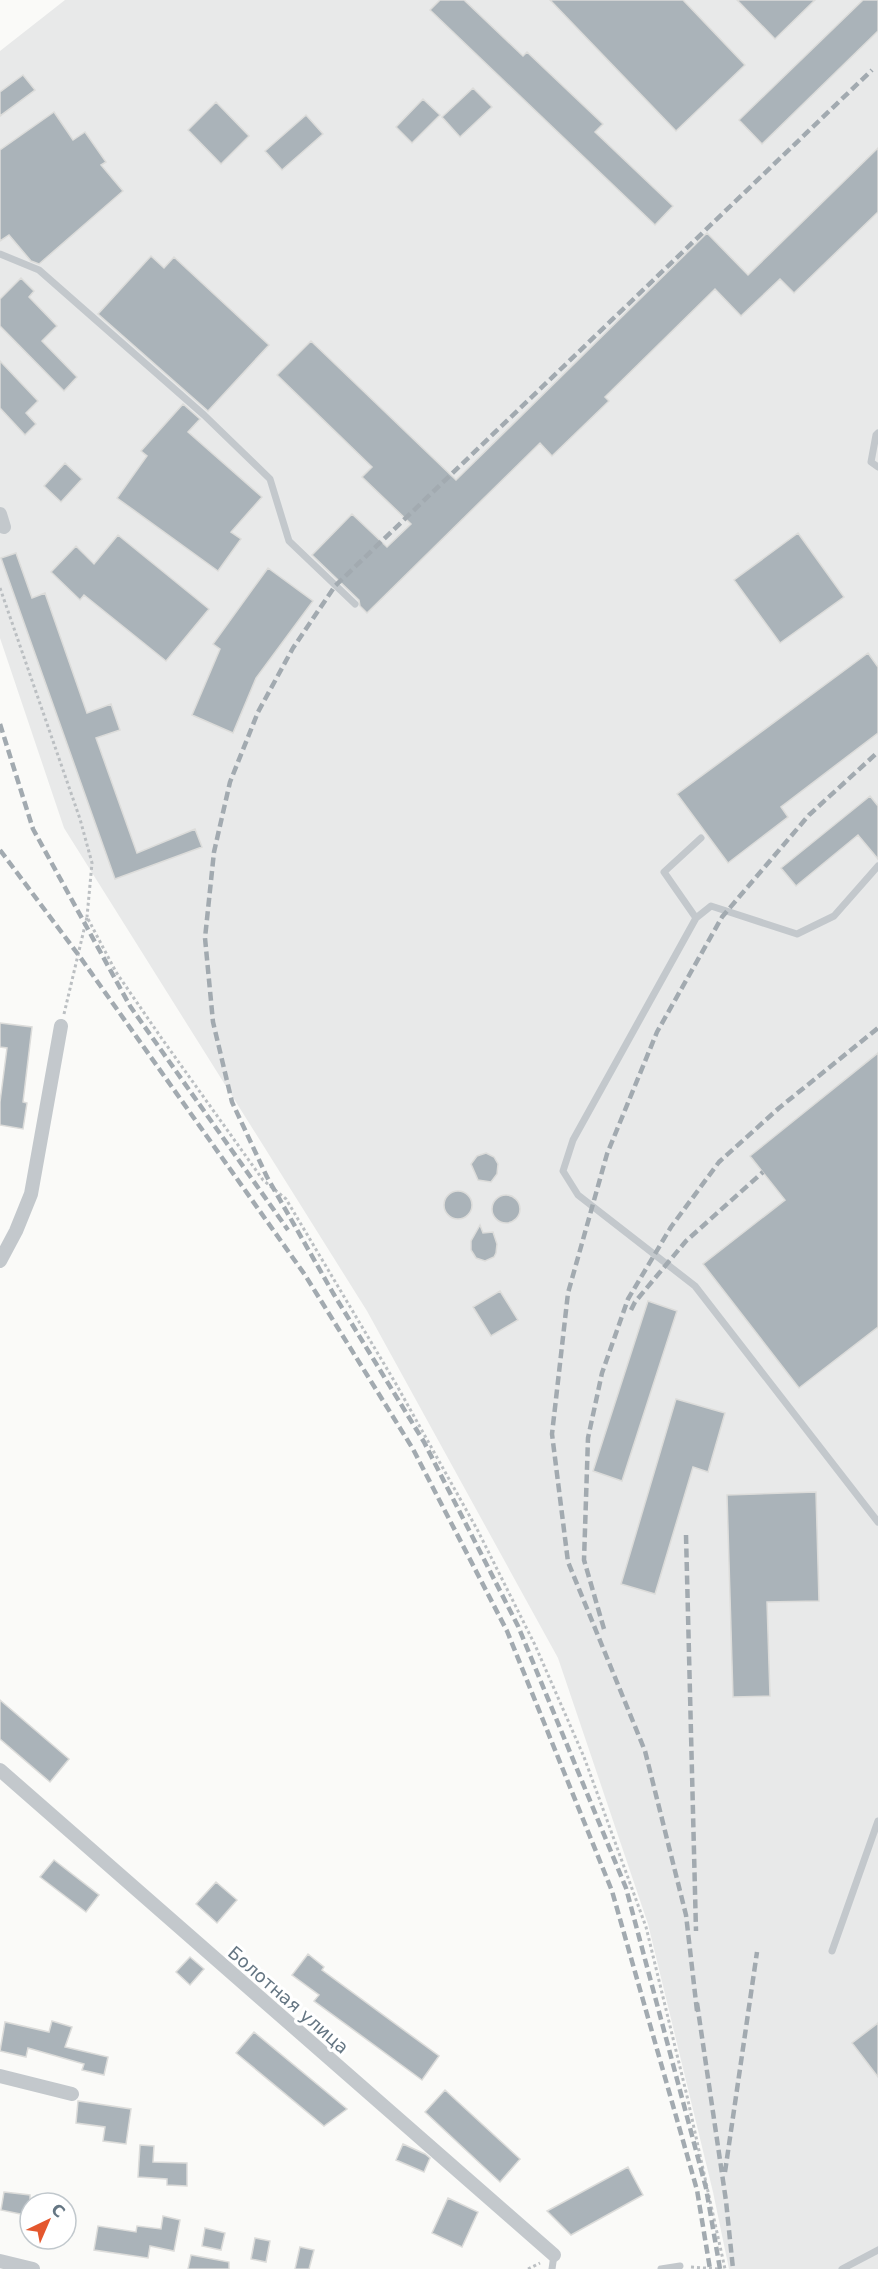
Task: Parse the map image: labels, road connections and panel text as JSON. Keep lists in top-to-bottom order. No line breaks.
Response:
{"streets":{"street":["Болотная улица"]},"north":"top right"}
